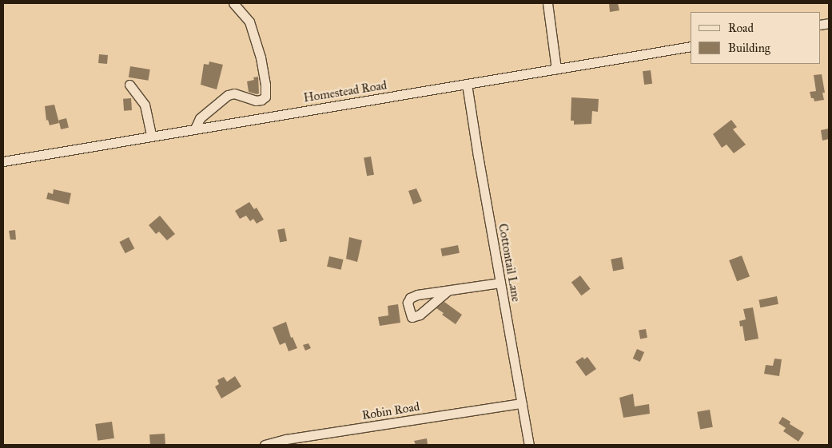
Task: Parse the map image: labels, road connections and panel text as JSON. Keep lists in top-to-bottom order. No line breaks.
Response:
{"streets":{"street":["Homestead Road","Cottontail Lane","Robin Road"]},"crossings":[["Homestead Road","Cottontail Lane"],["Cottontail Lane","Robin Road"]],"legend":["Road","Building"]}
